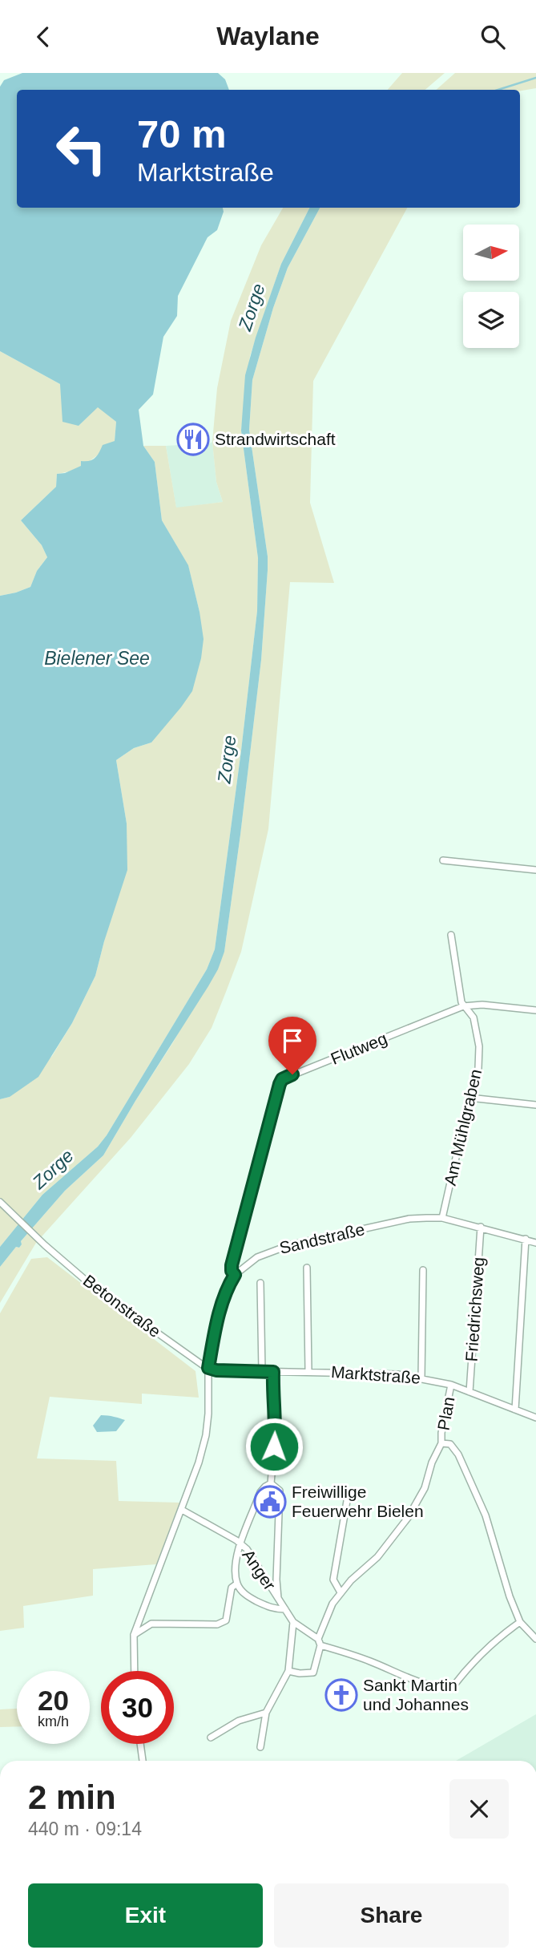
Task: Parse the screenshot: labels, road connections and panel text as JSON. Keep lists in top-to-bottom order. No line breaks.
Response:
{"streets":{"street":["Flutweg","Am Mühlgraben","Sandstraße","Betonstraße","Friedrichsweg","Marktstraße","Plan","Anger"]},"crossings":[["Flutweg","Am Mühlgraben"],["Flutweg","Sandstraße"],["Am Mühlgraben","Sandstraße"],["Sandstraße","Betonstraße"],["Sandstraße","Friedrichsweg"],["Sandstraße","Marktstraße"],["Betonstraße","Marktstraße"],["Friedrichsweg","Marktstraße"],["Marktstraße","Plan"],["Marktstraße","Anger"]],"water":["Zorge","Bielener See"],"places":{"restaurant":["Strandwirtschaft"],"public building":["Freiwillige Feuerwehr Bielen"],"church":["Sankt Martin und Johannes"]},"north":"right","page":{"header":"Waylane","turn":["70 m","Marktstraße"],"speed":"20 km/h","limit":"30","heading":["2 min","440 m · 09:14"],"buttons":["Exit","Share"]}}
